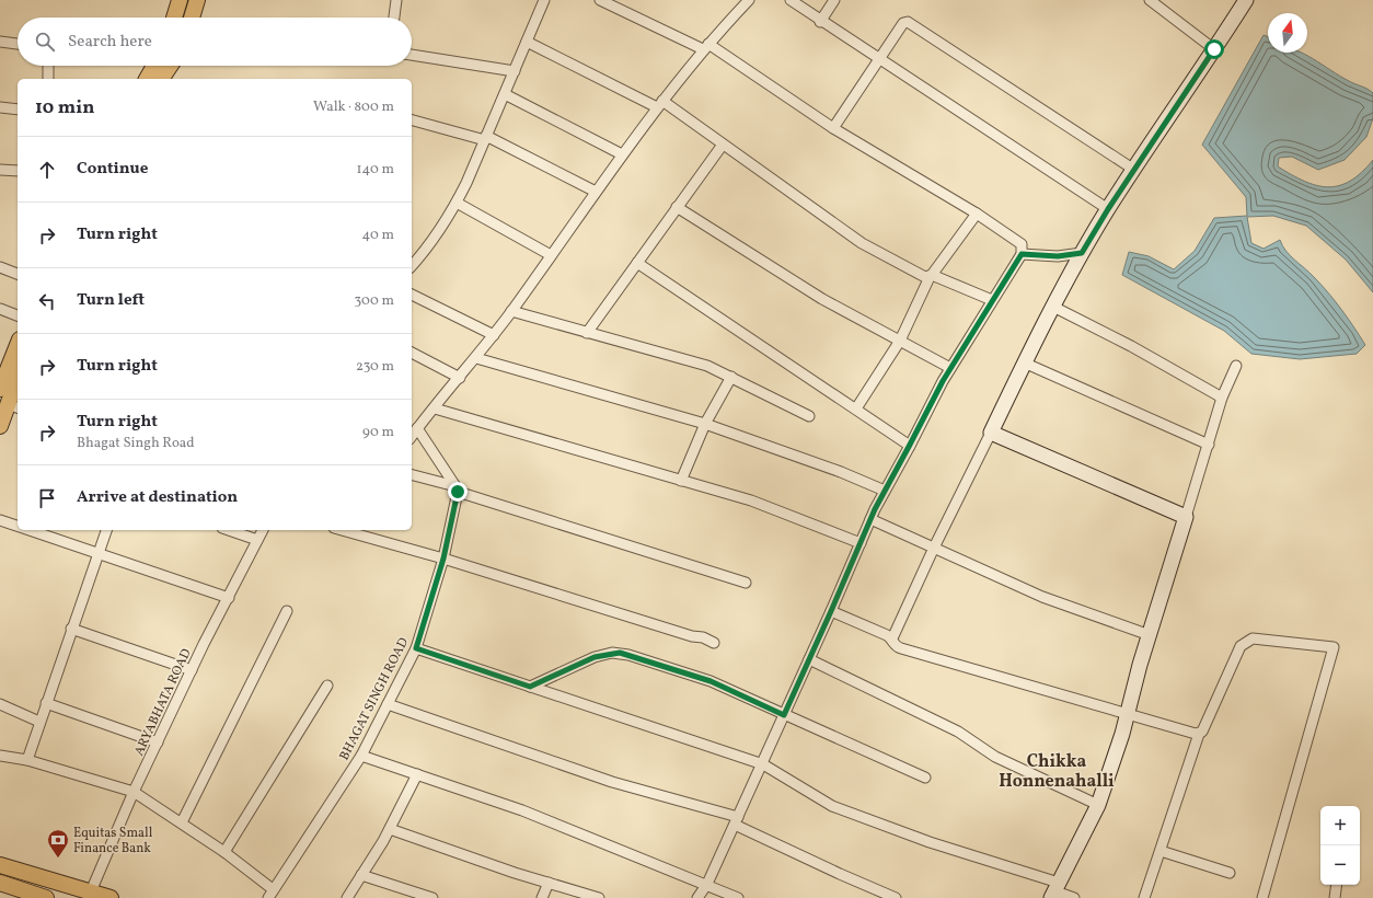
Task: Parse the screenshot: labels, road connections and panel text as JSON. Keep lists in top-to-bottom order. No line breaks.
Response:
{"streets":{"street":["BHAGAT SINGH ROAD","ARYABHATA ROAD"]},"districts":["Chikka Honnenahalli"],"places":{"bank":["Equitas Small Finance Bank"]},"north":"top","page":{"search":"Search here","heading":["10 min","Walk · 800 m"],"list":[["Continue","140 m"],["Turn right","40 m"],["Turn left","300 m"],["Turn right","230 m"],["Turn right","Bhagat Singh Road","90 m"],"Arrive at destination"],"map_buttons":["+","−"]}}
